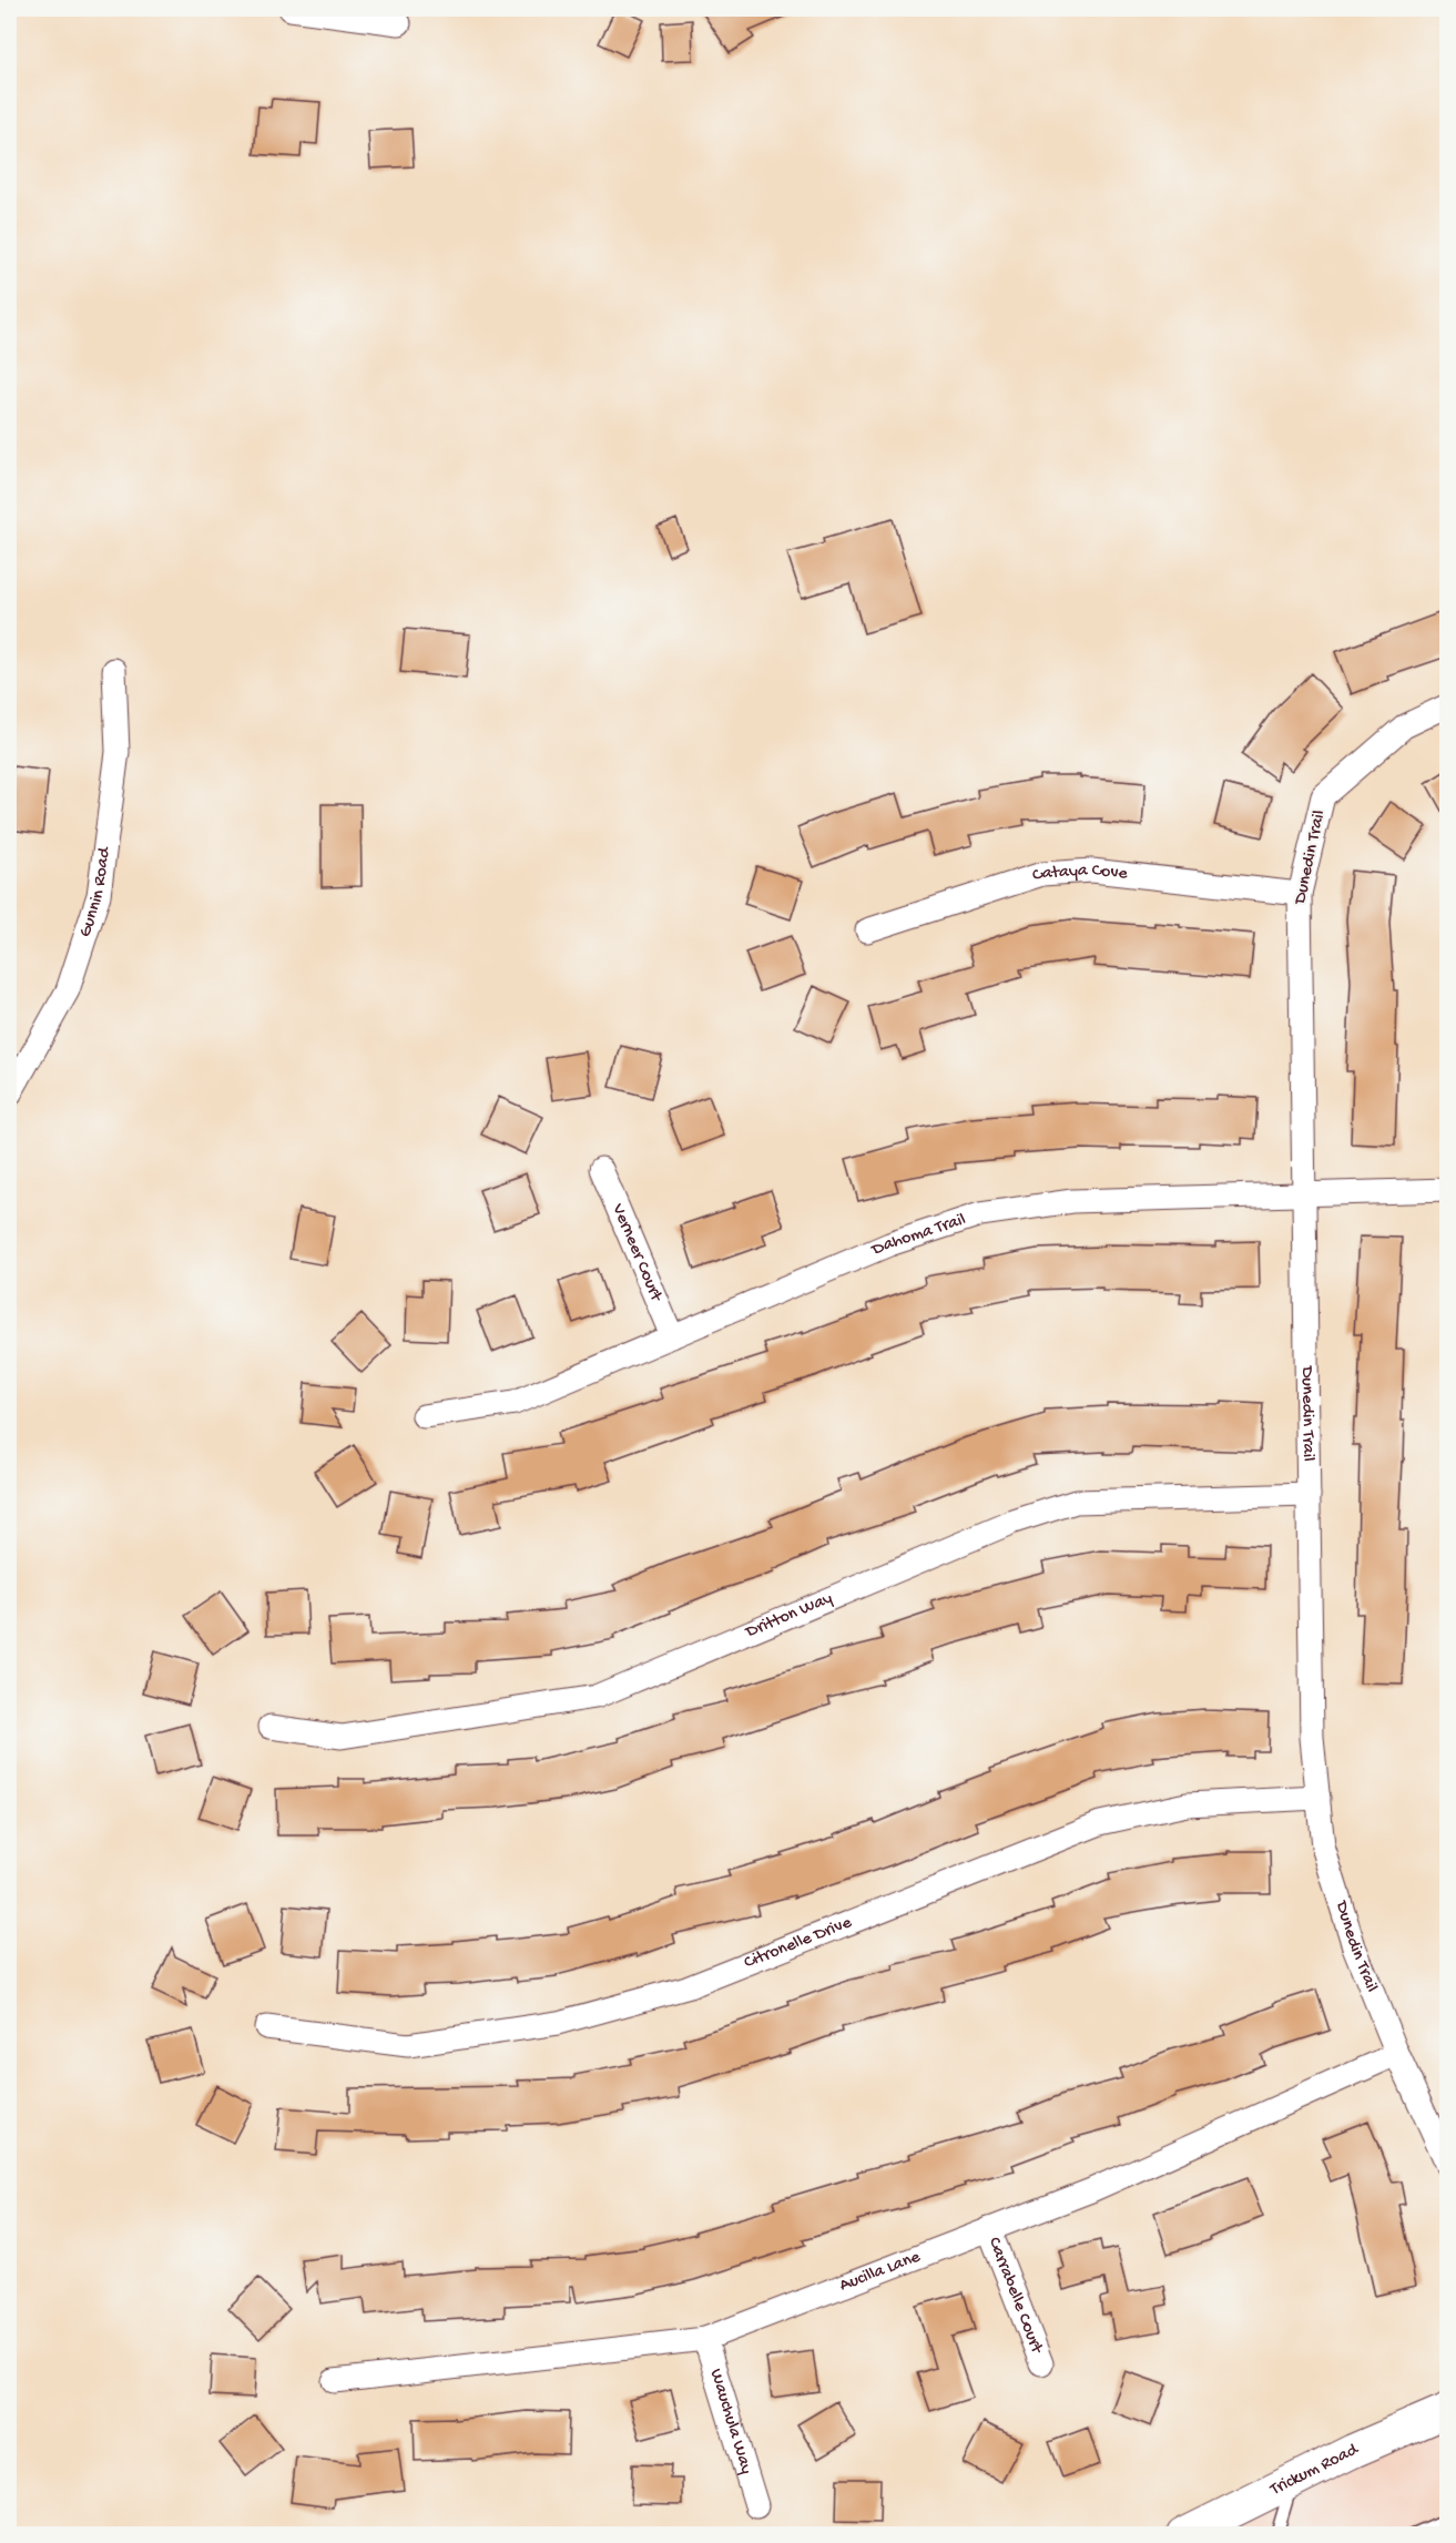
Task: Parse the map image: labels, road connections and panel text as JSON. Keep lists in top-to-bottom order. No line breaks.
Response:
{"streets":{"street":["Dunedin Trail","Cataya Cove","Gunnin Road","Dahoma Trail","Verneer Court","Dritton Way","Citronelle Drive","Aucilla Lane","Carrabelle Court","Wauchula Way","Trickum Road"]},"crossings":[["Dunedin Trail","Cataya Cove"],["Dunedin Trail","Dahoma Trail"],["Dunedin Trail","Dritton Way"],["Dunedin Trail","Citronelle Drive"],["Dunedin Trail","Aucilla Lane"],["Dahoma Trail","Verneer Court"],["Aucilla Lane","Carrabelle Court"],["Aucilla Lane","Wauchula Way"]]}
